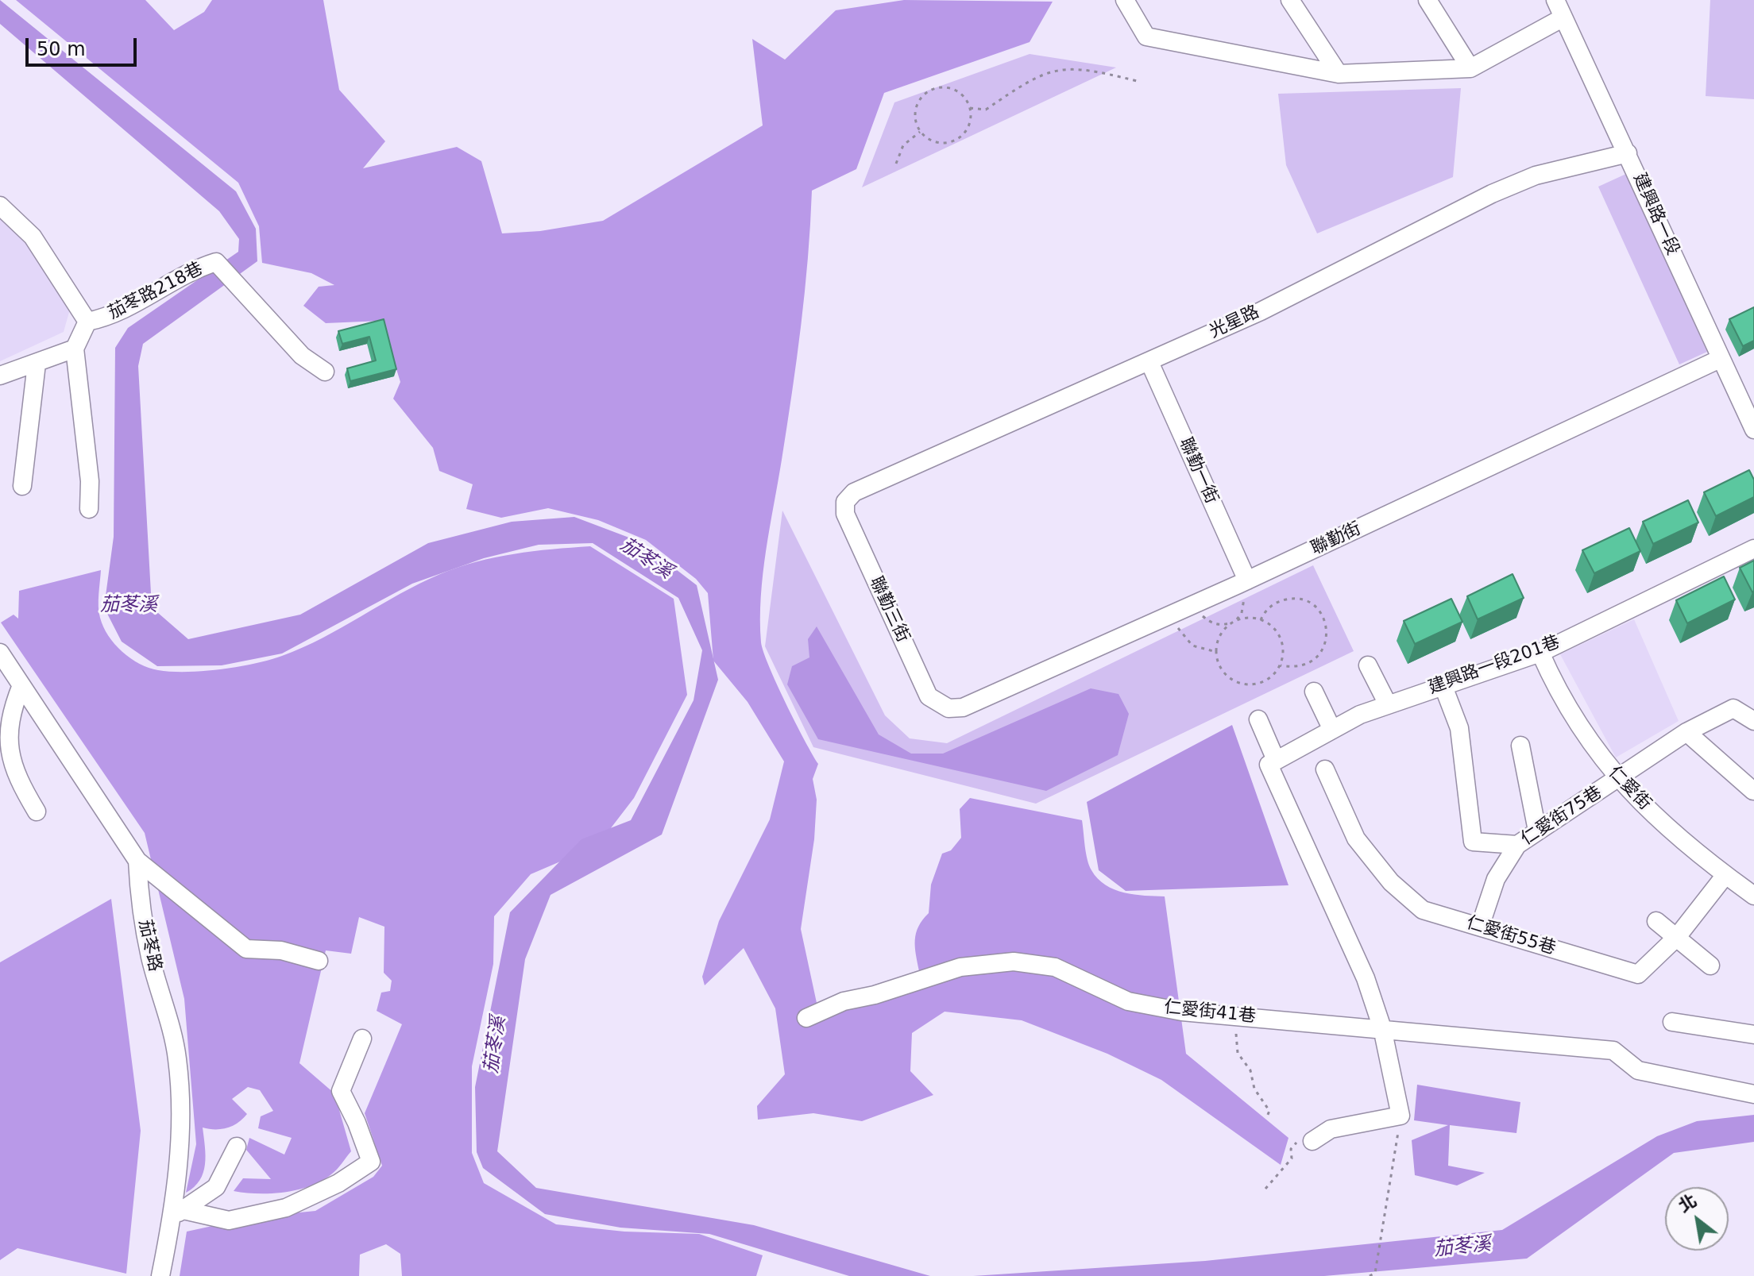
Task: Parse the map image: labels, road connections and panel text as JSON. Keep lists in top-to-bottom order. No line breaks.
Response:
{"streets":{"street":["建興路一段","茄苳路218巷","光星路","聯勤一街","聯勤街","聯勤三街","建興路一段201巷","仁愛街","仁愛街75巷","仁愛街55巷","茄苳路","仁愛街41巷"]},"crossings":[["建興路一段","光星路"],["建興路一段","聯勤街"],["光星路","聯勤一街"],["光星路","聯勤三街"],["聯勤一街","聯勤街"],["聯勤街","聯勤三街"],["建興路一段201巷","仁愛街"],["仁愛街","仁愛街75巷"],["仁愛街","仁愛街55巷"],["仁愛街75巷","仁愛街55巷"]],"water":["茄苳溪"],"scale_bar":"50 m","north":"top left"}
